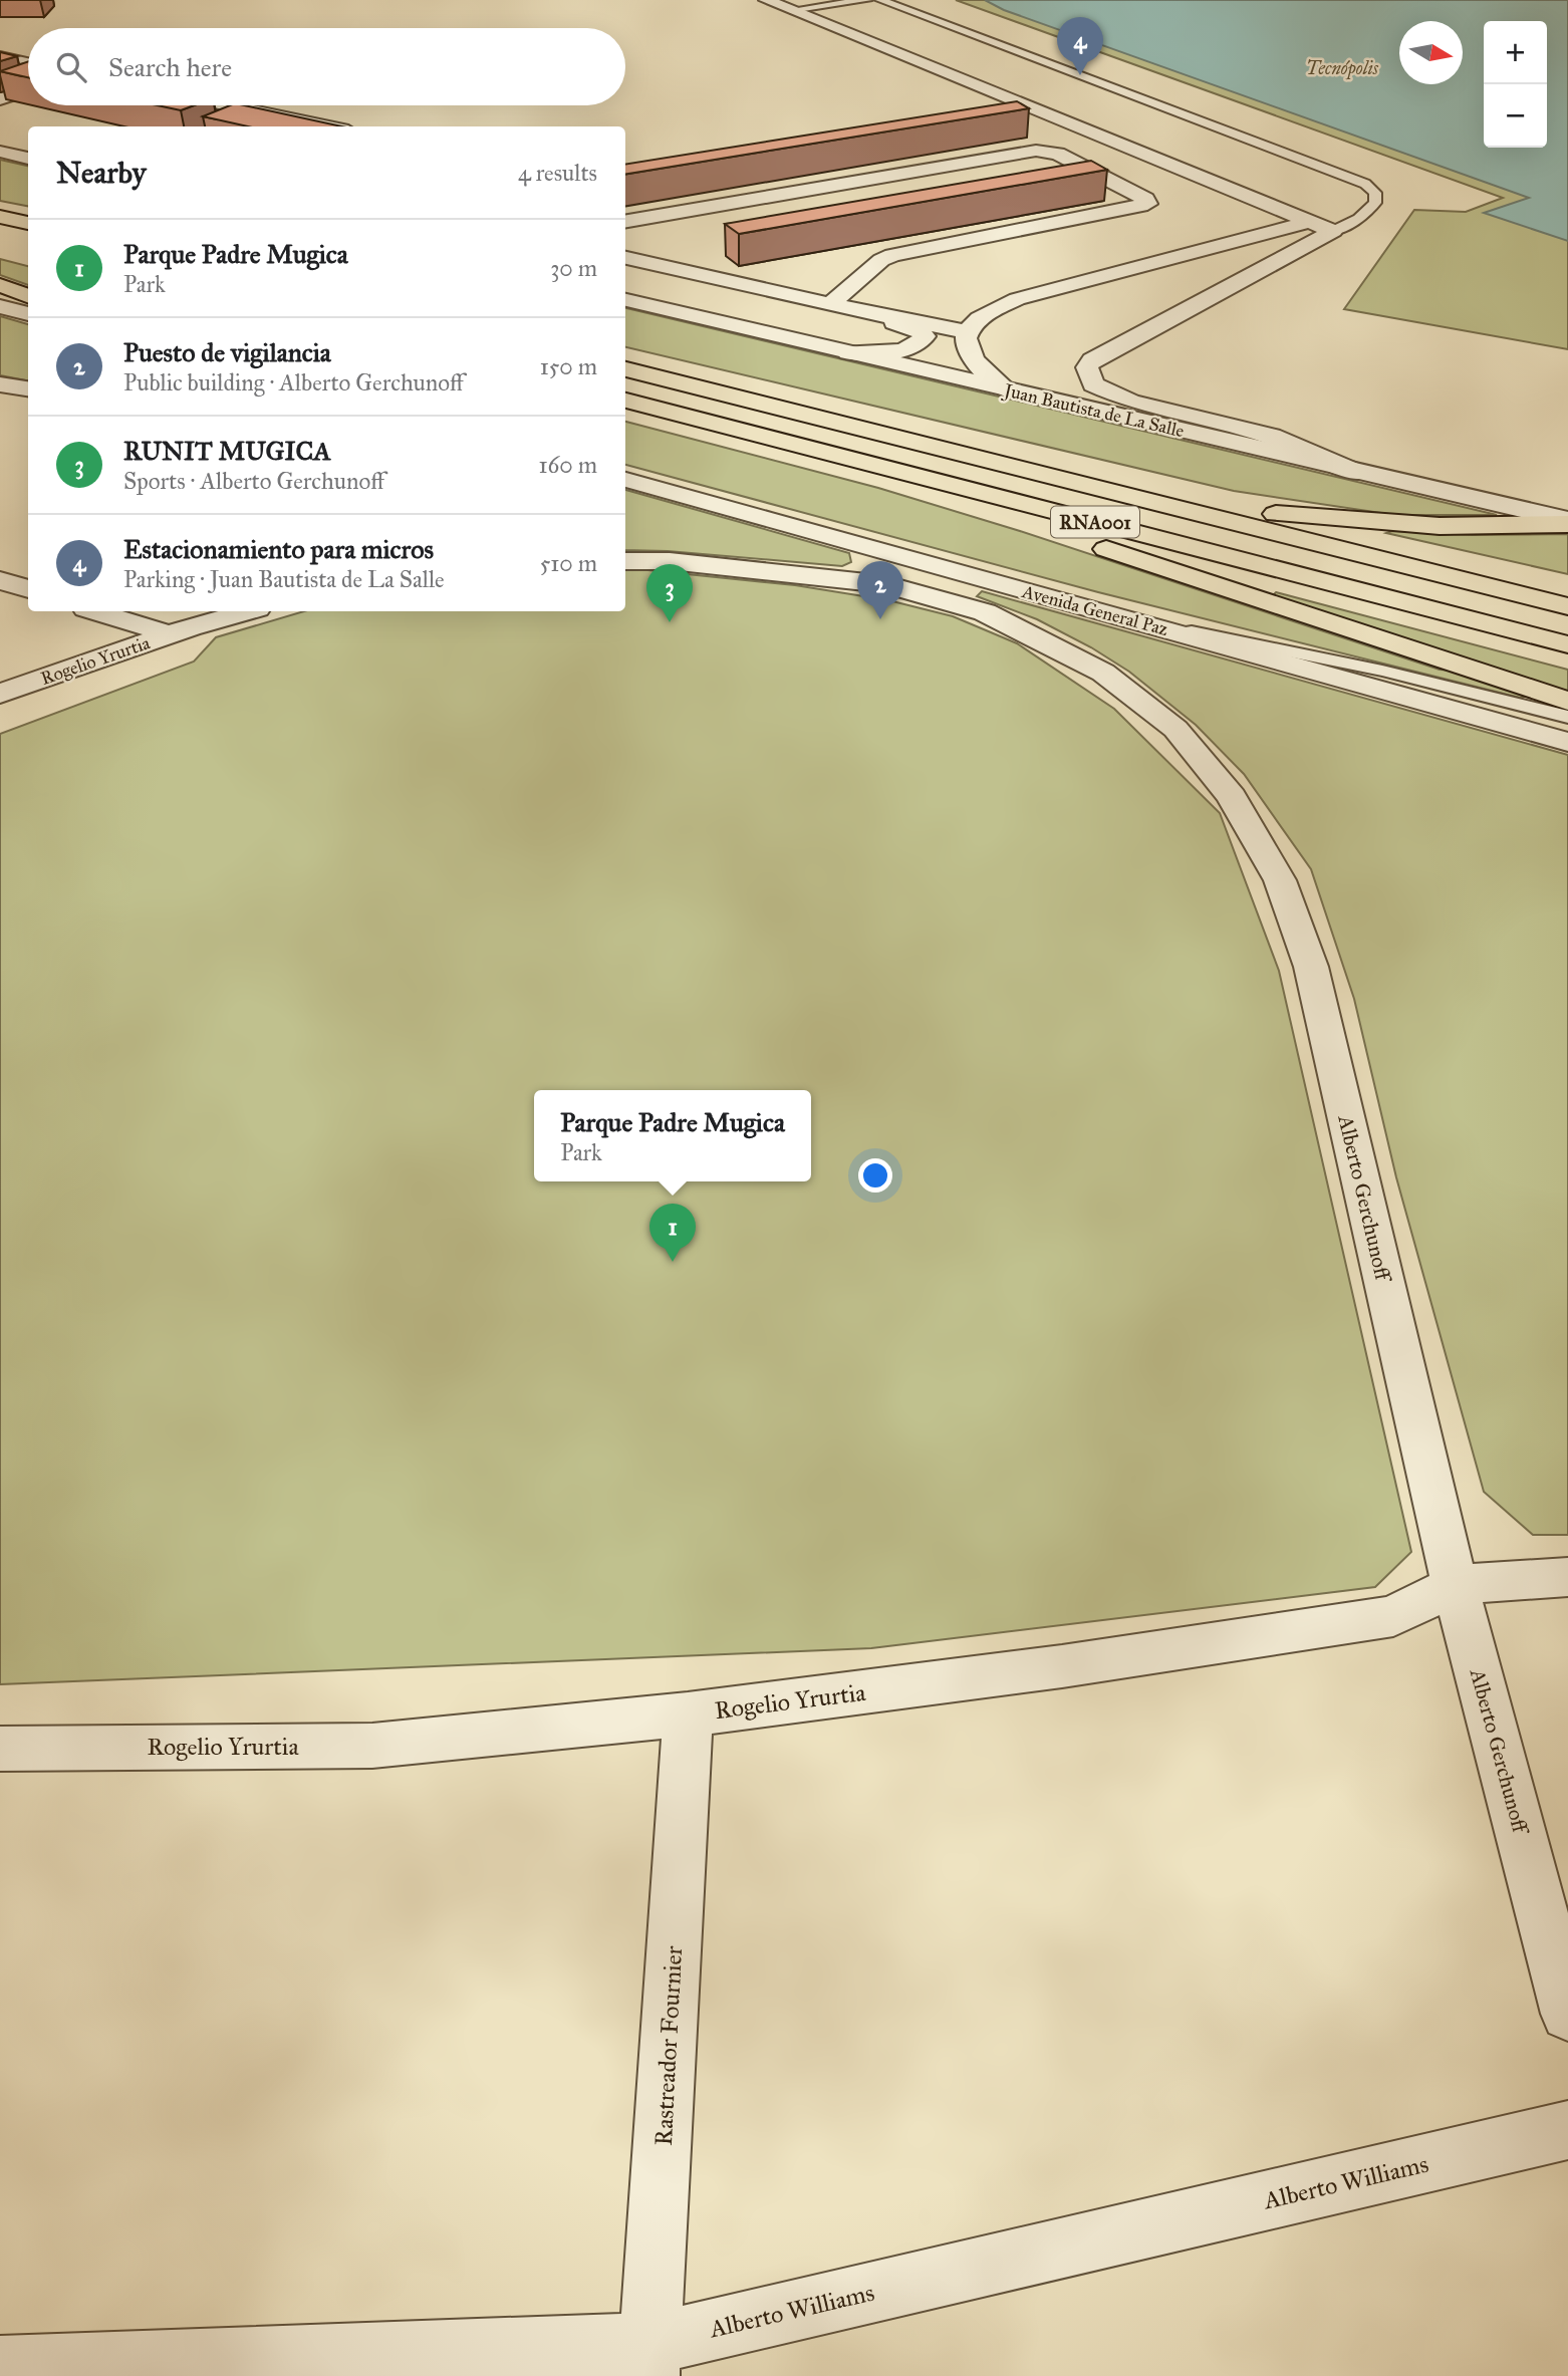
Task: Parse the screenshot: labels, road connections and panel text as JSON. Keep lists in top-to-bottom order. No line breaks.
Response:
{"streets":{"highway":["RNA001"],"street":["Juan Bautista de La Salle","Avenida General Paz","Rogelio Yrurtia","Alberto Gerchunoff","Rastreador Fournier","Alberto Williams"]},"crossings":[["Rogelio Yrurtia","Alberto Gerchunoff"],["Rogelio Yrurtia","Rastreador Fournier"],["Rastreador Fournier","Alberto Williams"]],"parks":["Tecnópolis"],"north":"right","page":{"pins":["4","2","3","1"],"map_buttons":["+","−"],"search":"Search here","heading":["Nearby","4 results"],"list":[{"mark":"1","name":"Parque Padre Mugica","note":"Park","value":"30 m"},{"mark":"2","name":"Puesto de vigilancia","note":"Public building · Alberto Gerchunoff","value":"150 m"},{"mark":"3","name":"RUNIT MUGICA","note":"Sports · Alberto Gerchunoff","value":"160 m"},{"mark":"4","name":"Estacionamiento para micros","note":"Parking · Juan Bautista de La Salle","value":"510 m"}],"popup":["Parque Padre Mugica","Park"]}}
